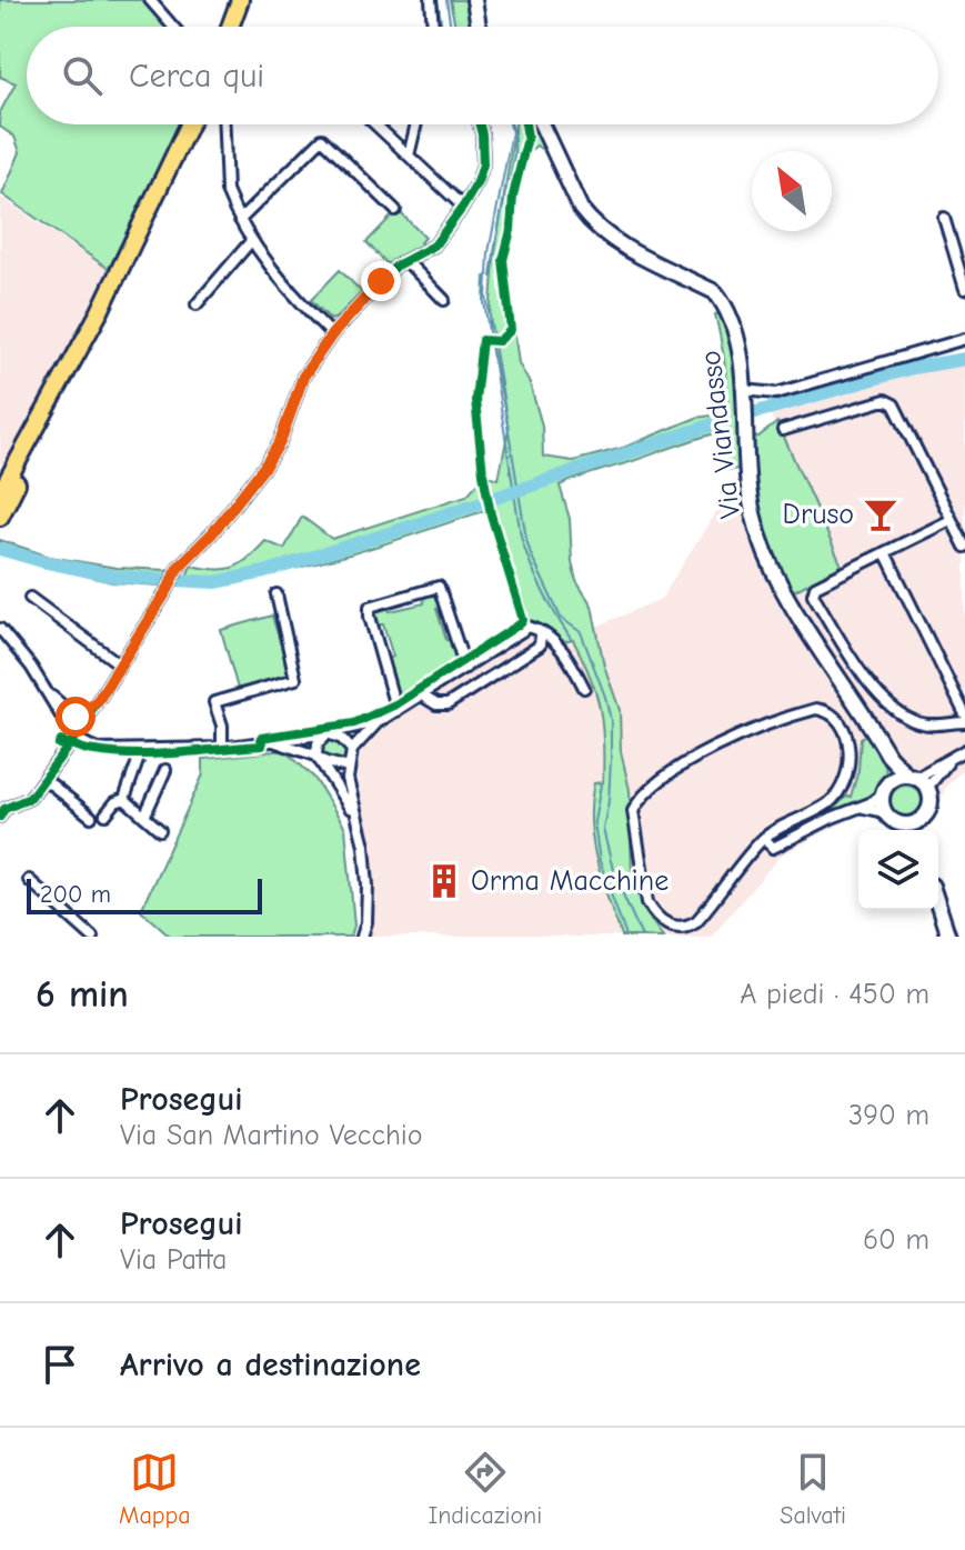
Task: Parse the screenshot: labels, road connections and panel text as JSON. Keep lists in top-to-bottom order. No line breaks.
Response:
{"streets":{"street":["Via Viandasso"]},"places":{"bar":["Druso"],"building":["Orma Macchine"]},"scale_bar":"200 m","north":"top left","page":{"search":"Cerca qui","scale":"200 m","heading":["6 min","A piedi · 450 m"],"list":[["Prosegui","Via San Martino Vecchio","390 m"],["Prosegui","Via Patta","60 m"],"Arrivo a destinazione"],"nav":["Mappa","Indicazioni","Salvati"]}}
